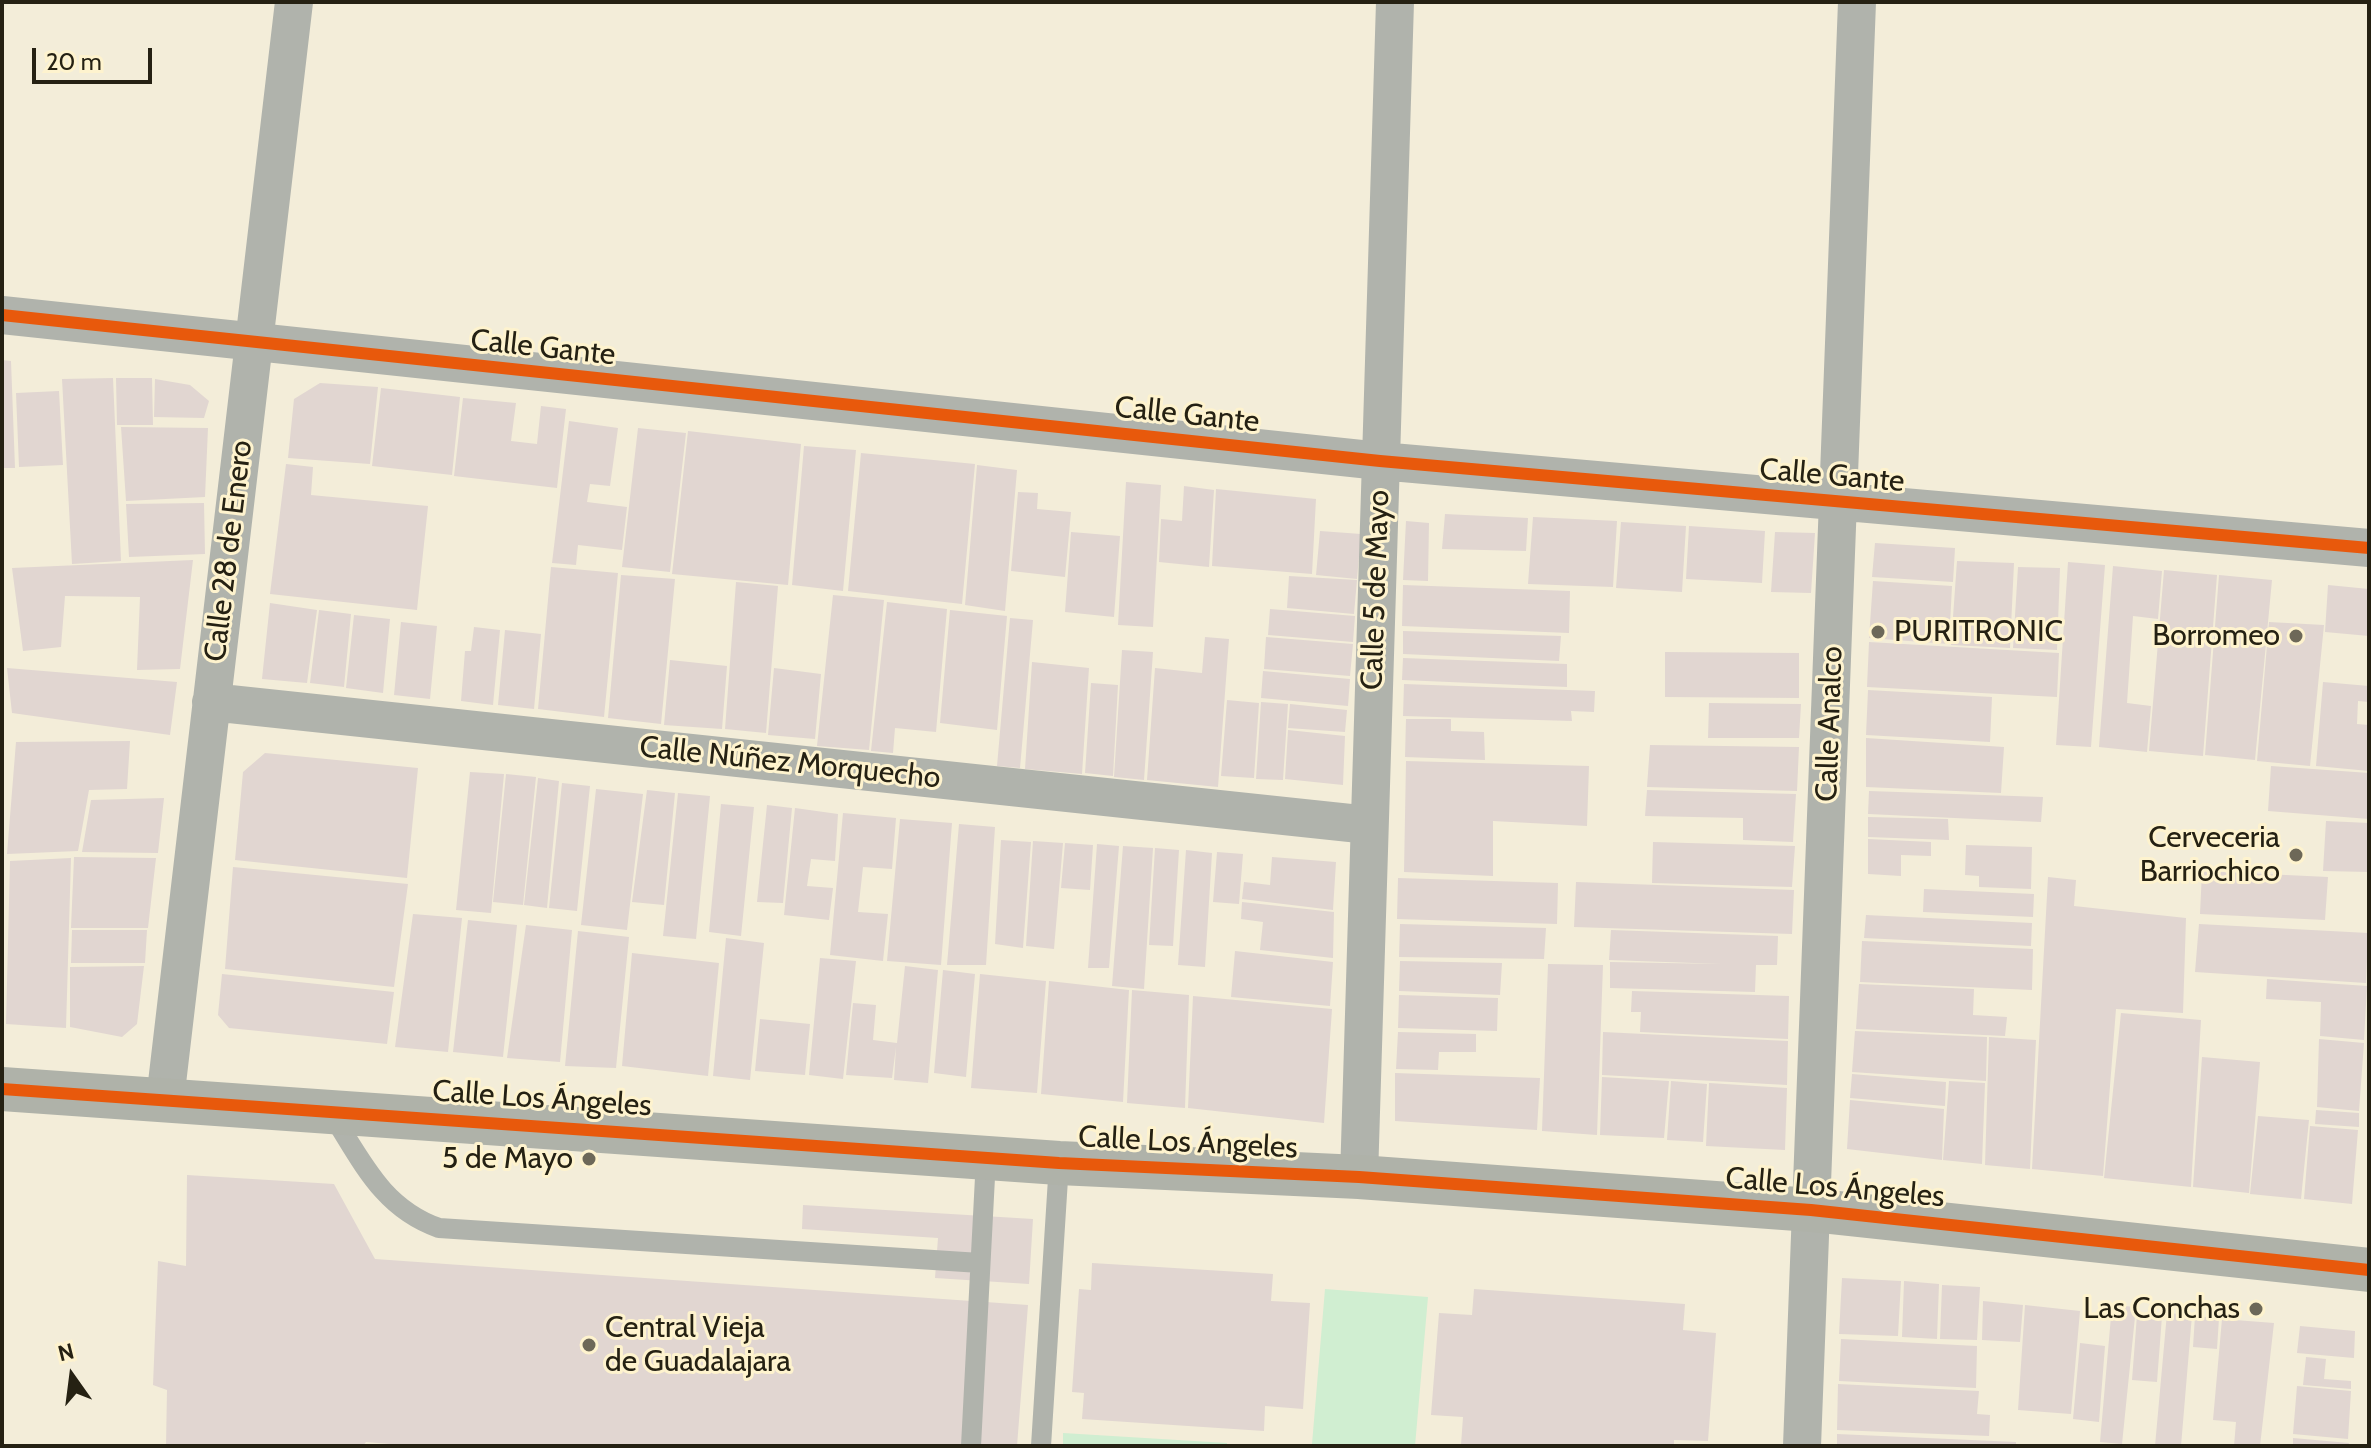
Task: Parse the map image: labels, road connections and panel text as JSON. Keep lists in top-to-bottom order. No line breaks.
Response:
{"streets":{"street":["Calle Gante","Calle 28 de Enero","Calle 5 de Mayo","Calle Analco","Calle Núñez Morquecho","Calle Los Ángeles"]},"crossings":[["Calle Gante","Calle 28 de Enero"],["Calle Gante","Calle 5 de Mayo"],["Calle Gante","Calle Analco"],["Calle 28 de Enero","Calle Núñez Morquecho"],["Calle 28 de Enero","Calle Los Ángeles"],["Calle 5 de Mayo","Calle Núñez Morquecho"],["Calle 5 de Mayo","Calle Los Ángeles"],["Calle Analco","Calle Los Ángeles"]],"places":["PURITRONIC","Borromeo","Cerveceria Barriochico","5 de Mayo","Las Conchas","Central Vieja de Guadalajara"],"scale_bar":"20 m","north":"top"}
